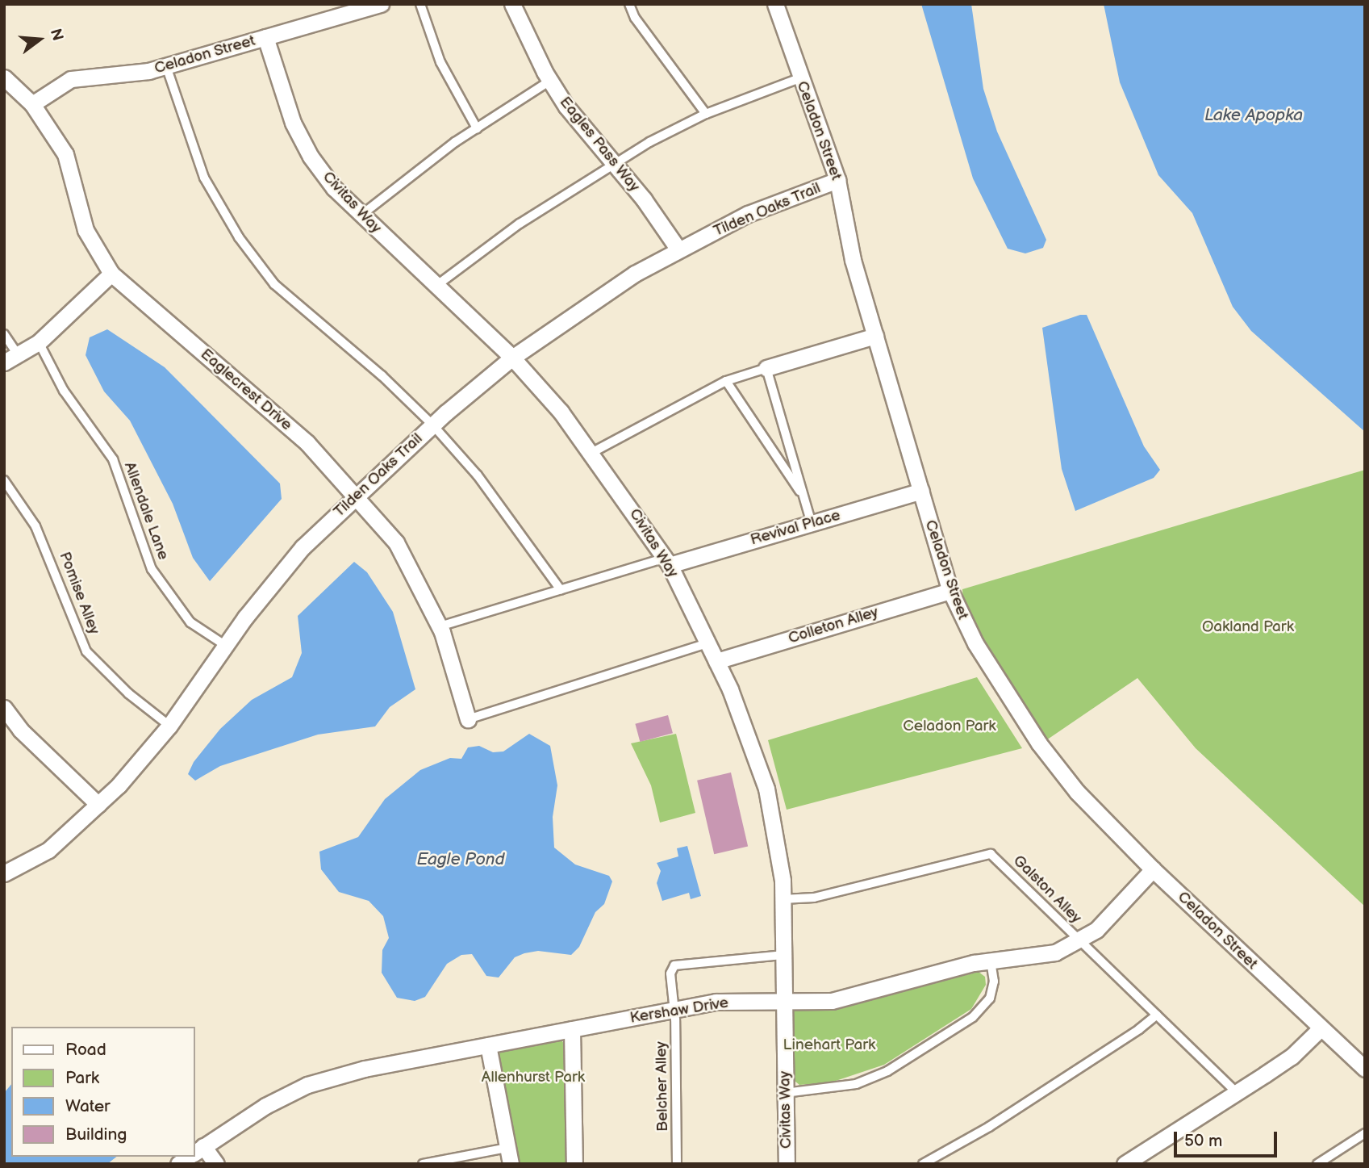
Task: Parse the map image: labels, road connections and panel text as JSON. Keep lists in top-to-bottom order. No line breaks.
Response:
{"streets":{"street":["Celadon Street","Eagles Pass Way","Civitas Way","Tilden Oaks Trail","Eaglecrest Drive","Revival Place","Colleton Alley","Kershaw Drive"],"lane":["Allendale Lane","Pomise Alley","Galston Alley","Belcher Alley"]},"crossings":[["Celadon Street","Civitas Way"],["Celadon Street","Tilden Oaks Trail"],["Celadon Street","Eaglecrest Drive"],["Celadon Street","Revival Place"],["Celadon Street","Colleton Alley"],["Celadon Street","Kershaw Drive"],["Eagles Pass Way","Tilden Oaks Trail"],["Civitas Way","Tilden Oaks Trail"],["Civitas Way","Revival Place"],["Civitas Way","Colleton Alley"],["Civitas Way","Galston Alley"],["Civitas Way","Kershaw Drive"],["Civitas Way","Belcher Alley"],["Tilden Oaks Trail","Eaglecrest Drive"],["Tilden Oaks Trail","Allendale Lane"],["Tilden Oaks Trail","Pomise Alley"],["Galston Alley","Kershaw Drive"],["Kershaw Drive","Belcher Alley"]],"water":["Lake Apopka","Eagle Pond"],"parks":["Oakland Park","Celadon Park","Linehart Park","Allenhurst Park"],"legend":["Road","Park","Water","Building"],"scale_bar":"50 m","north":"right"}
